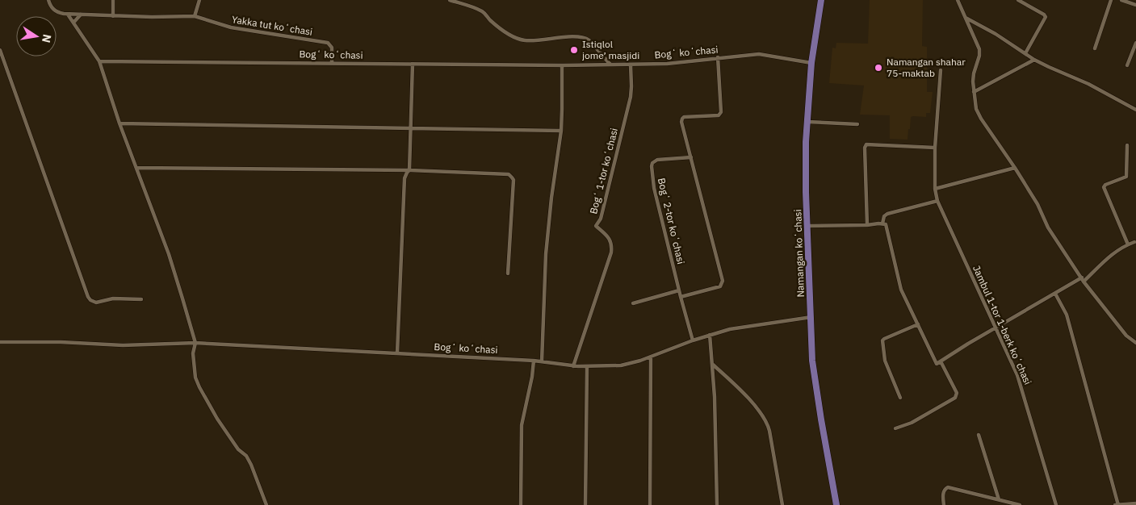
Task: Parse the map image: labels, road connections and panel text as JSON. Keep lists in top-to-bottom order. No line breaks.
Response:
{"streets":{"main road":["Namangan koʻchasi"],"street":["Yakka tut koʻchasi","Bogʻ koʻchasi","Bogʻ 1-tor koʻchasi","Bogʻ 2-tor koʻchasi","Jambul 1-tor 1-berk koʻchasi"]},"crossings":[["Yakka tut koʻchasi","Bogʻ koʻchasi"],["Bogʻ koʻchasi","Bogʻ 1-tor koʻchasi"],["Bogʻ koʻchasi","Bogʻ 2-tor koʻchasi"],["Bogʻ koʻchasi","Namangan koʻchasi"]],"places":["Istiqlol jome’ masjidi","Namangan shahar 75-maktab"],"north":"right"}
